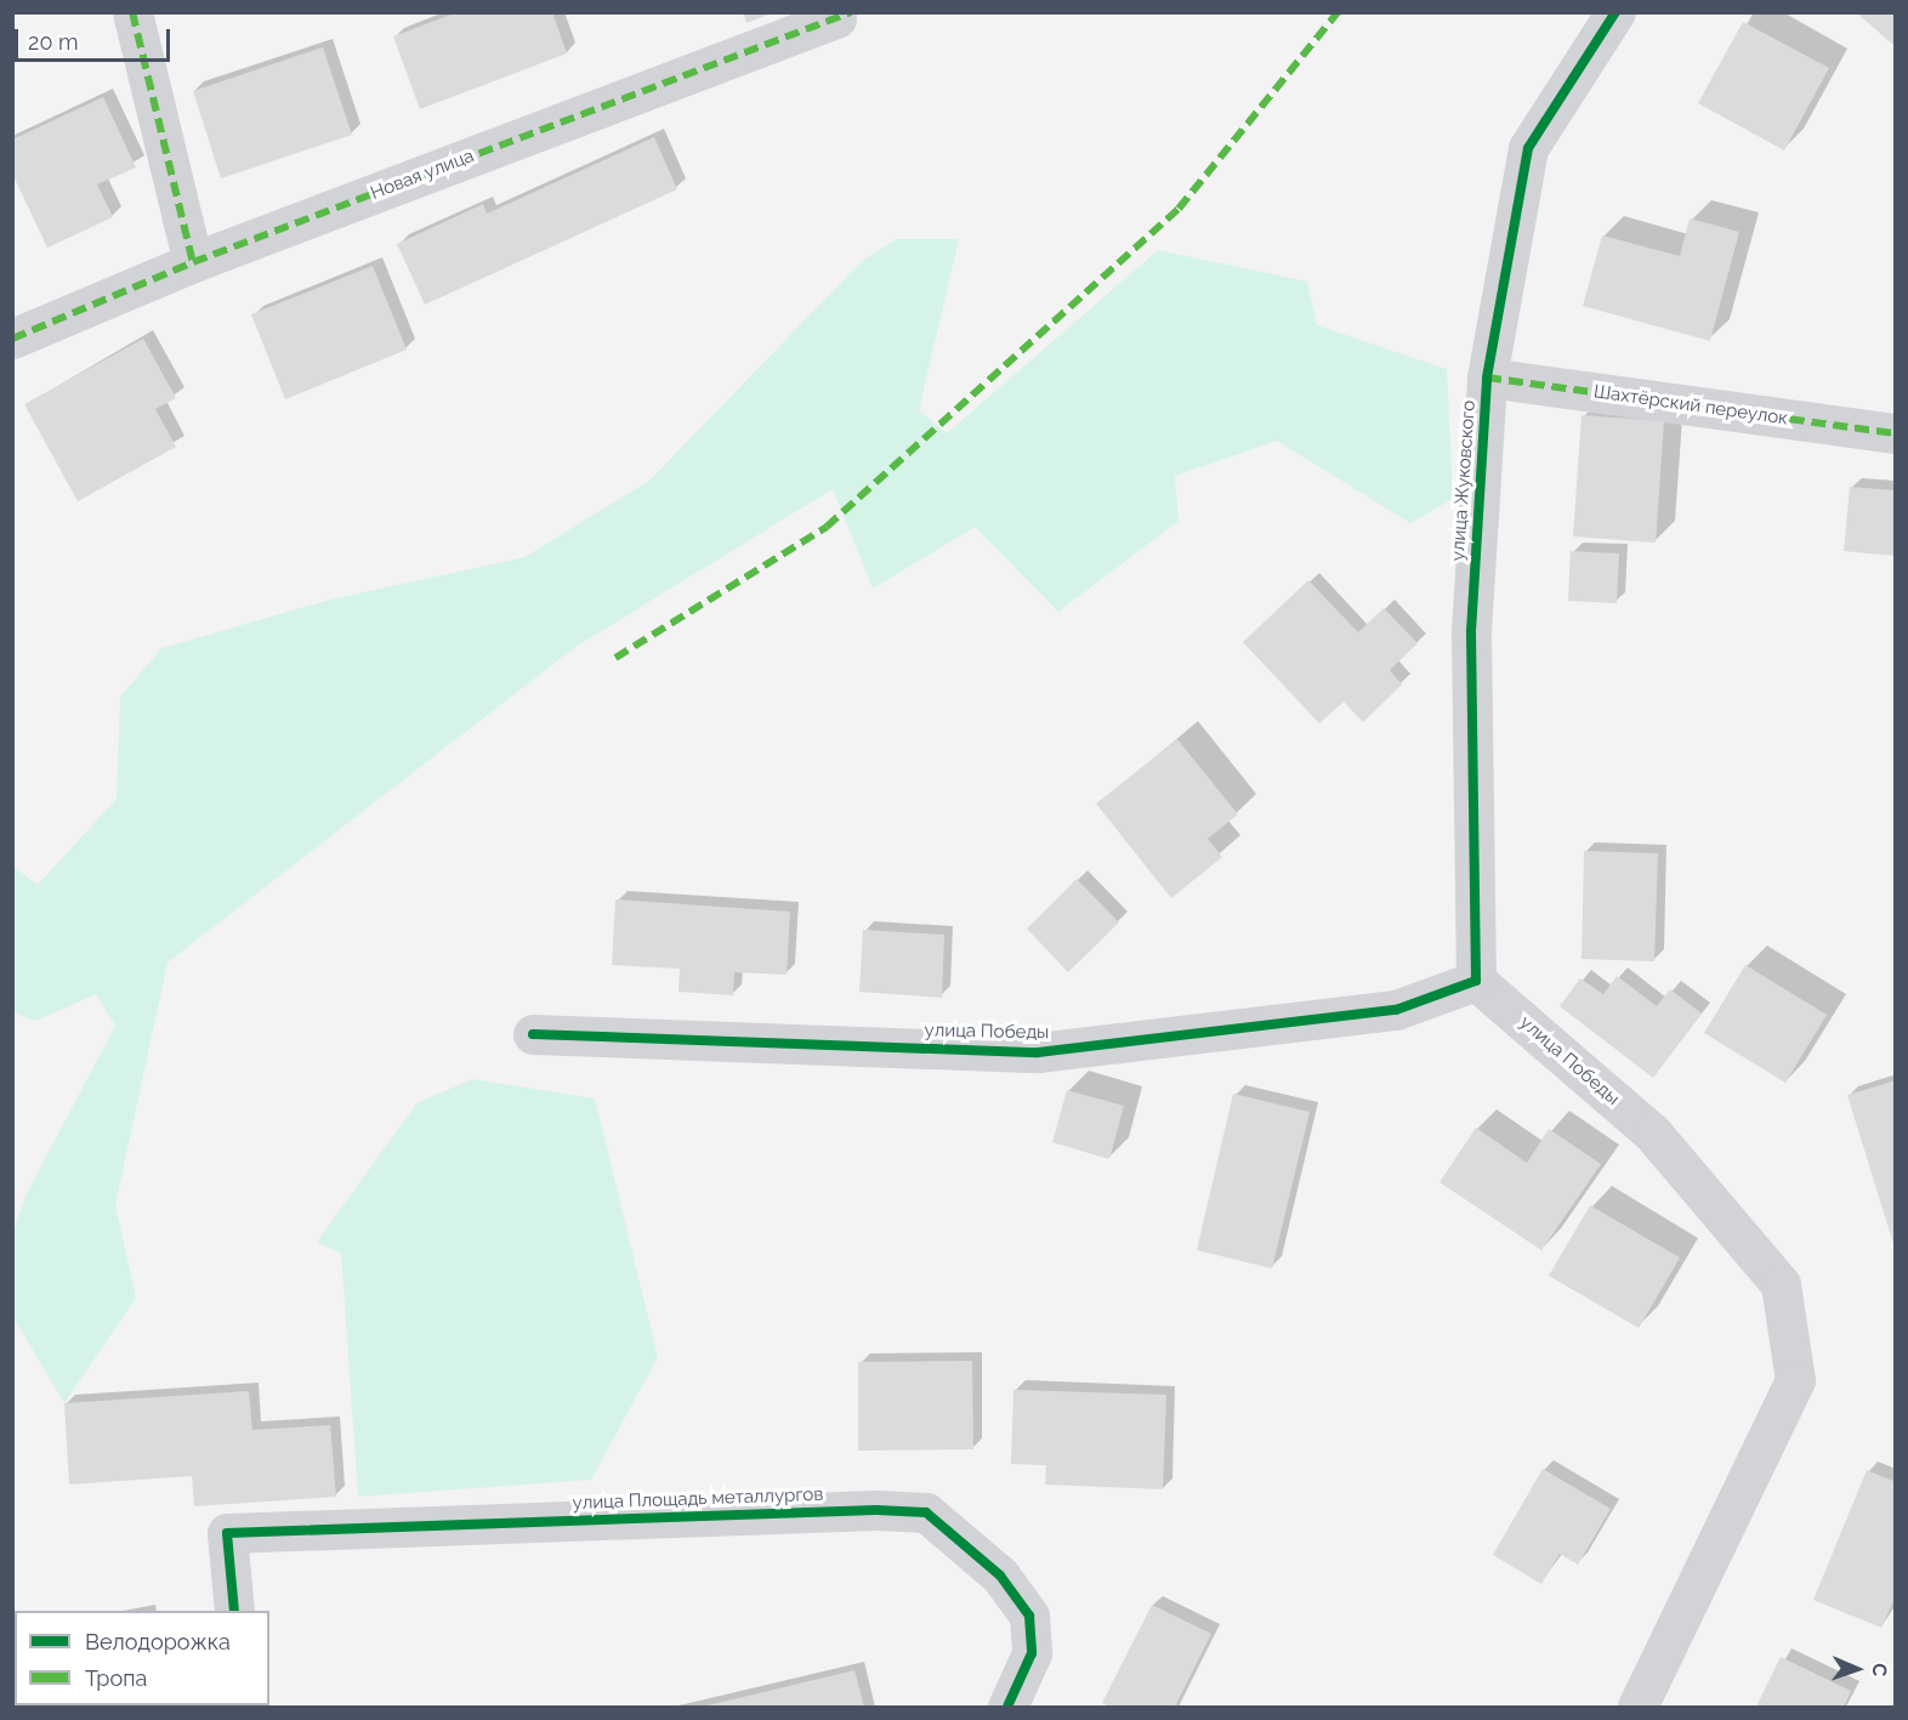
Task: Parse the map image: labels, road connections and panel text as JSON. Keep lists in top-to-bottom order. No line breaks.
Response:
{"streets":{"street":["Новая улица","Шахтёрский переулок","улица Жуковского","улица Победы","улица Площадь металлургов"]},"crossings":[["Шахтёрский переулок","улица Жуковского"],["улица Жуковского","улица Победы"]],"legend":["Велодорожка","Тропа"],"scale_bar":"20 m","north":"right"}
